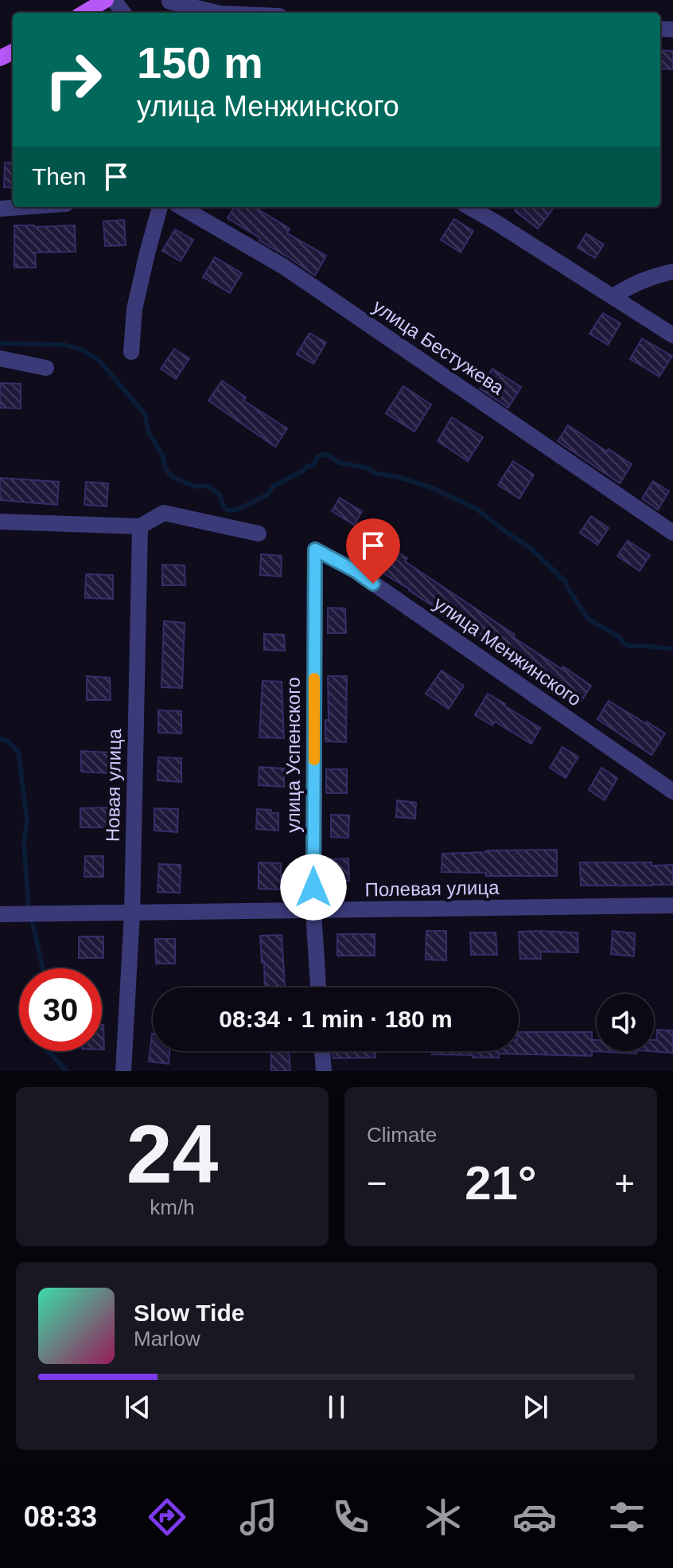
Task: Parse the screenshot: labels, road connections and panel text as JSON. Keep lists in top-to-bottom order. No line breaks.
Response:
{"streets":{"street":["улица Бестужева","улица Менжинского","улица Успенского","Новая улица","Полевая улица"]},"crossings":[["улица Менжинского","улица Успенского"],["улица Успенского","Полевая улица"],["Новая улица","Полевая улица"]],"page":{"turn":["150 m","улица Менжинского"],"then":"Then","limit":"30","trip":"08:34 · 1 min · 180 m","tile":[["24","km/h"],"Climate"],"heat":["−","21°","+"],"song":["Slow Tide","Marlow"],"tabs":"08:33"}}
